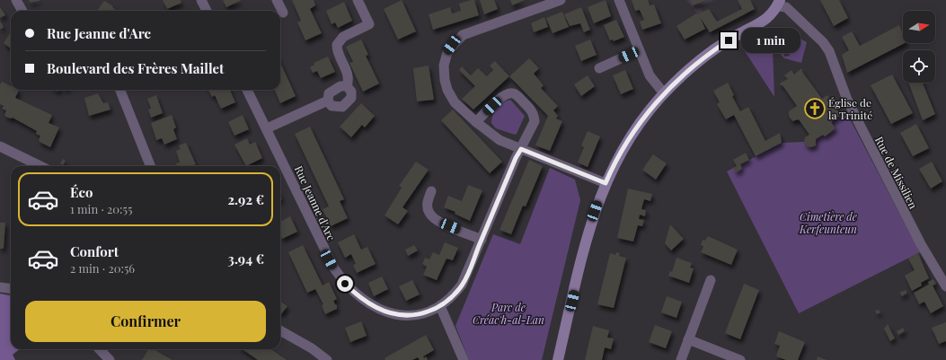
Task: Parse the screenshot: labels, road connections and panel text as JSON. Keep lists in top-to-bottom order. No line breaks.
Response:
{"streets":{"street":["Rue de Missilien","Rue Jeanne d'Arc"]},"parks":["Cimetière de Kerfeunteun","Parc de Créac'h-al-Lan"],"places":{"church":["Église de la Trinité"]},"north":"right","page":{"banner":["Rue Jeanne d'Arc","Boulevard des Frères Maillet"],"bubble":"1 min","list":[{"name":"Éco","note":"1 min · 20:55","value":"2.92 €"},{"name":"Confort","note":"2 min · 20:56","value":"3.94 €"}],"buttons":"Confirmer"}}
